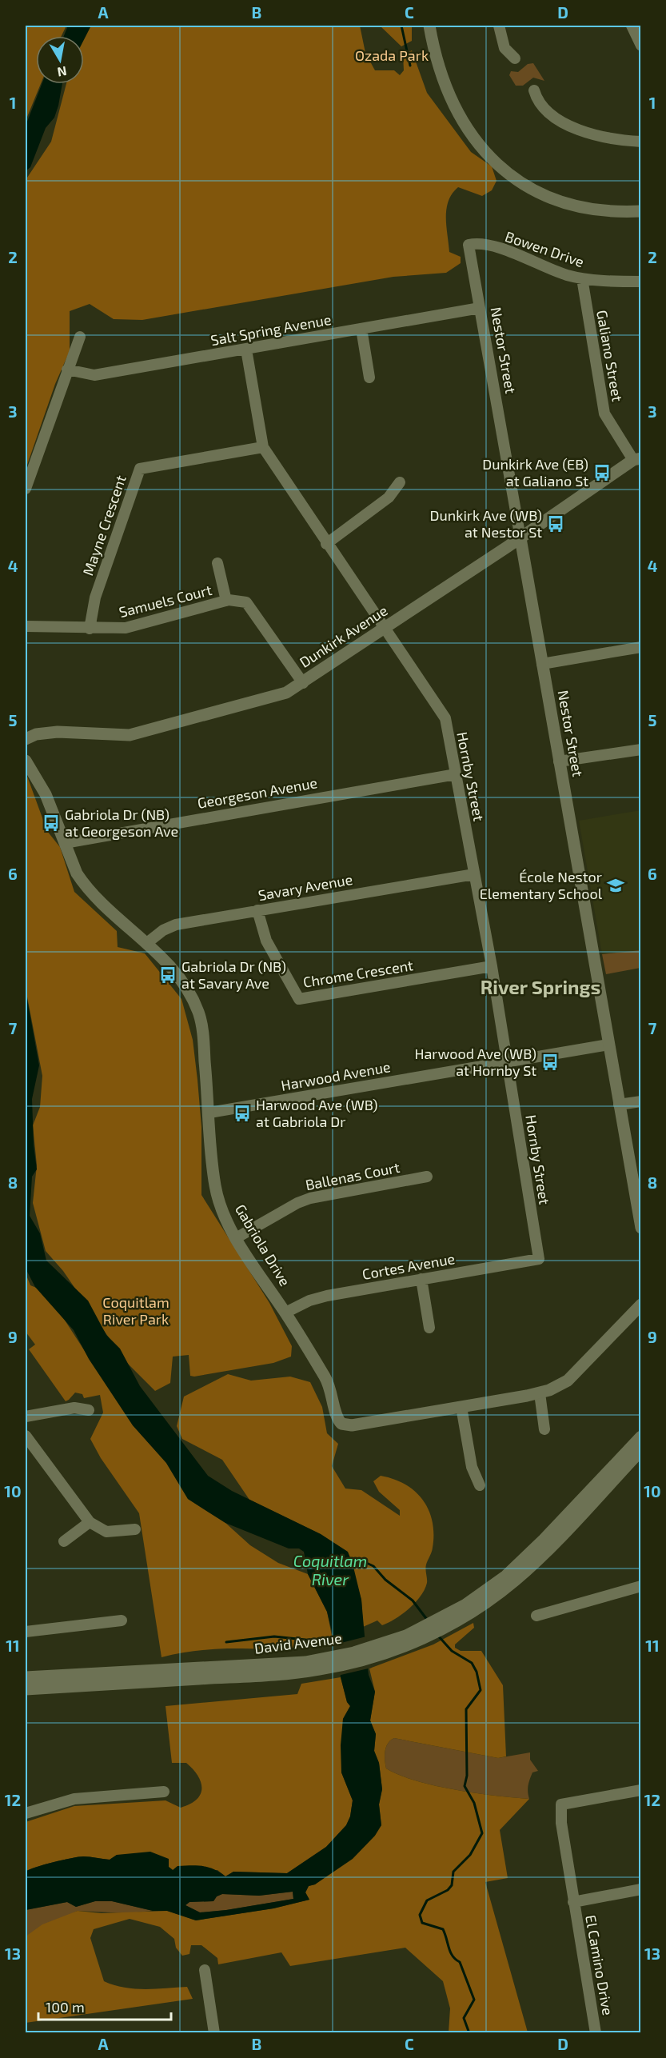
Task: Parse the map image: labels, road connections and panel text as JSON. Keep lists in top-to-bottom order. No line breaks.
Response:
{"streets":{"street":["Bowen Drive","Salt Spring Avenue","Nestor Street","Galiano Street","Mayne Crescent","Samuels Court","Dunkirk Avenue","Hornby Street","Georgeson Avenue","Savary Avenue","Chrome Crescent","Harwood Avenue","Ballenas Court","Gabriola Drive","Cortes Avenue","David Avenue","El Camino Drive"]},"crossings":[["Bowen Drive","Nestor Street"],["Bowen Drive","Galiano Street"],["Salt Spring Avenue","Nestor Street"],["Salt Spring Avenue","Hornby Street"],["Nestor Street","Dunkirk Avenue"],["Nestor Street","Harwood Avenue"],["Galiano Street","Dunkirk Avenue"],["Mayne Crescent","Samuels Court"],["Mayne Crescent","Hornby Street"],["Samuels Court","Dunkirk Avenue"],["Dunkirk Avenue","Hornby Street"],["Hornby Street","Georgeson Avenue"],["Hornby Street","Savary Avenue"],["Hornby Street","Chrome Crescent"],["Hornby Street","Harwood Avenue"],["Hornby Street","Cortes Avenue"],["Georgeson Avenue","Gabriola Drive"],["Savary Avenue","Chrome Crescent"],["Savary Avenue","Gabriola Drive"],["Harwood Avenue","Gabriola Drive"],["Ballenas Court","Gabriola Drive"],["Gabriola Drive","Cortes Avenue"]],"districts":["River Springs"],"water":["Coquitlam River"],"parks":["Ozada Park","Coquitlam River Park"],"places":{"bus stop":["Dunkirk Ave (EB) at Galiano St","Dunkirk Ave (WB) at Nestor St","Gabriola Dr (NB) at Georgeson Ave","Gabriola Dr (NB) at Savary Ave","Harwood Ave (WB) at Hornby St","Harwood Ave (WB) at Gabriola Dr"],"school or university":["École Nestor Elementary School"]},"scale_bar":"100 m","north":"bottom","grid":{"columns":["A","B","C","D"],"rows":["1","2","3","4","5","6","7","8","9","10","11","12","13"]}}
